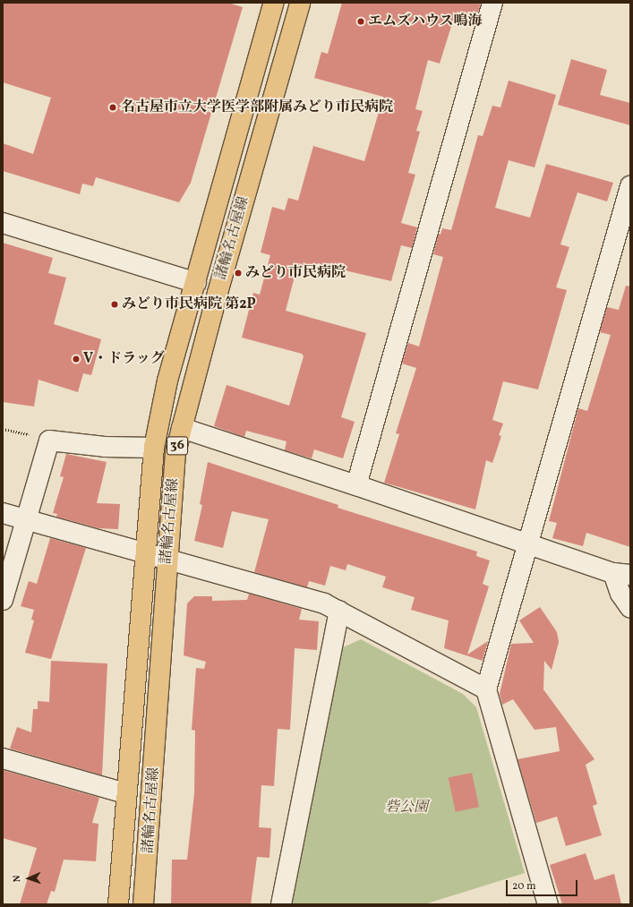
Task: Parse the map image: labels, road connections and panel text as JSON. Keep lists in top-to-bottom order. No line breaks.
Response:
{"streets":{"main road":["諸輪名古屋線","36"]},"parks":["砦公園"],"places":["エムズハウス鳴海","名古屋市立大学医学部附属みどり市民病院","みどり市民病院","みどり市民病院 第2P","V・ドラッグ"],"scale_bar":"20 m","north":"left"}
